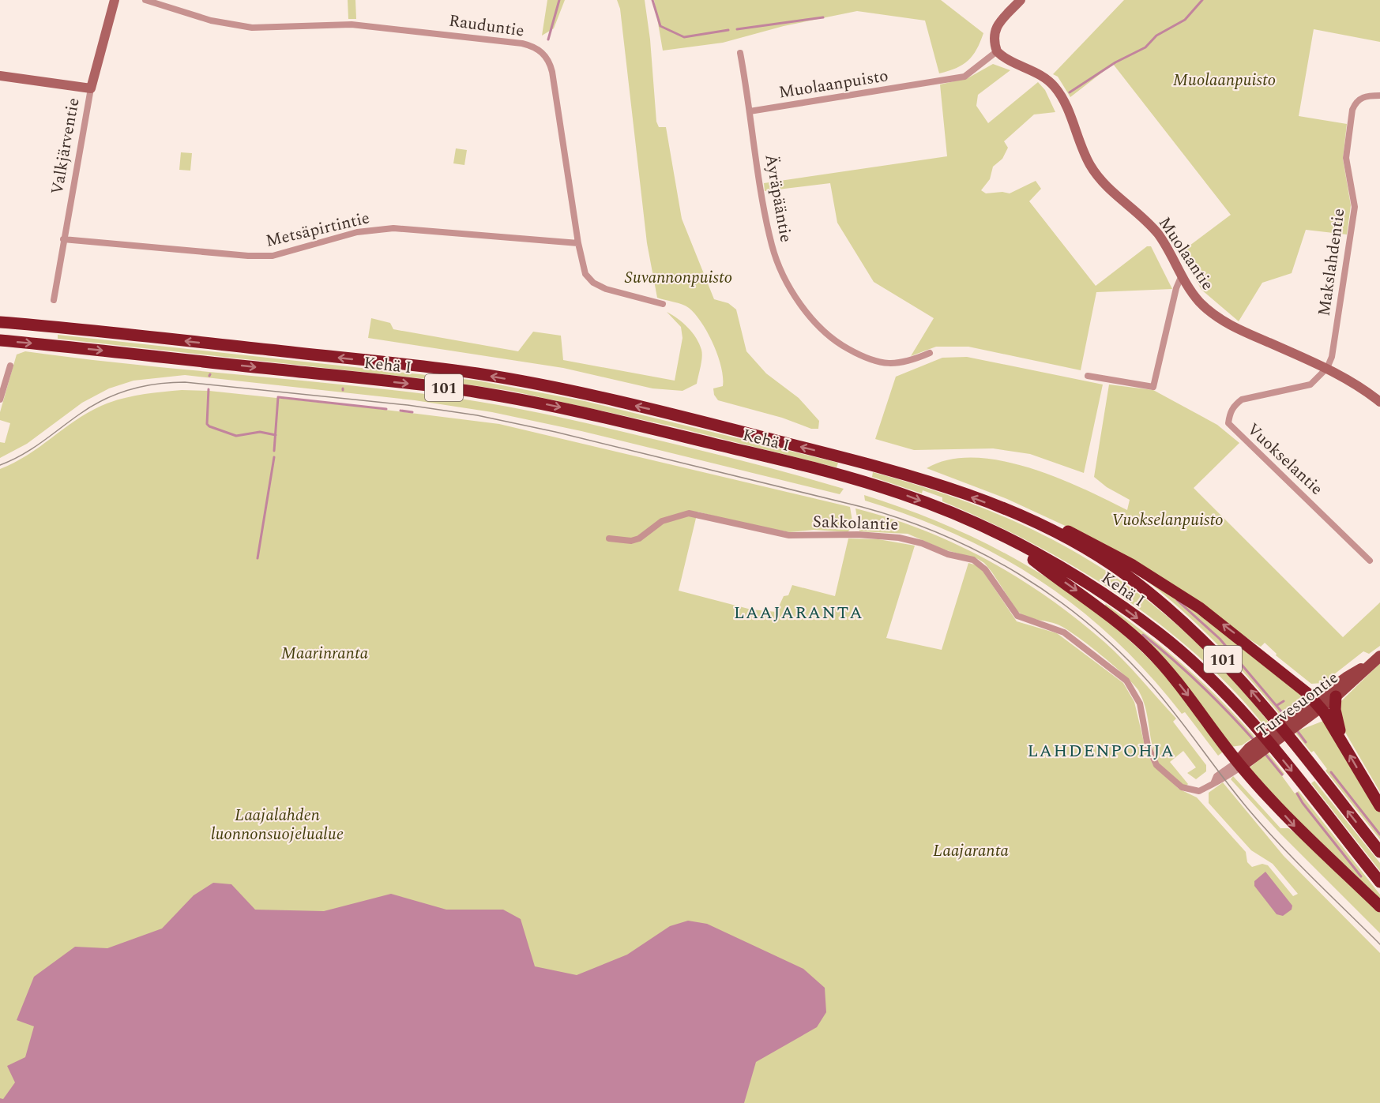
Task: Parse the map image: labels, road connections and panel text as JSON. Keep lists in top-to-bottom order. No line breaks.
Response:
{"streets":{"highway":["Kehä I","101"],"main road":["Turvesuontie"],"street":["Rauduntie","Muolaanpuisto","Valkjärventie","Äyräpääntie","Metsäpirtintie","Muolaantie","Makslahdentie","Vuokselantie","Sakkolantie"]},"crossings":[["Rauduntie","Metsäpirtintie"],["Muolaanpuisto","Äyräpääntie"],["Muolaanpuisto","Muolaantie"],["Valkjärventie","Metsäpirtintie"],["Muolaantie","Makslahdentie"],["Muolaantie","Vuokselantie"],["Makslahdentie","Vuokselantie"],["Sakkolantie","Turvesuontie"]],"districts":["LAAJARANTA","LAHDENPOHJA"],"parks":["Muolaanpuisto","Suvannonpuisto","Vuokselanpuisto","Maarinranta","Laajalahden luonnonsuojelualue","Laajaranta"]}
